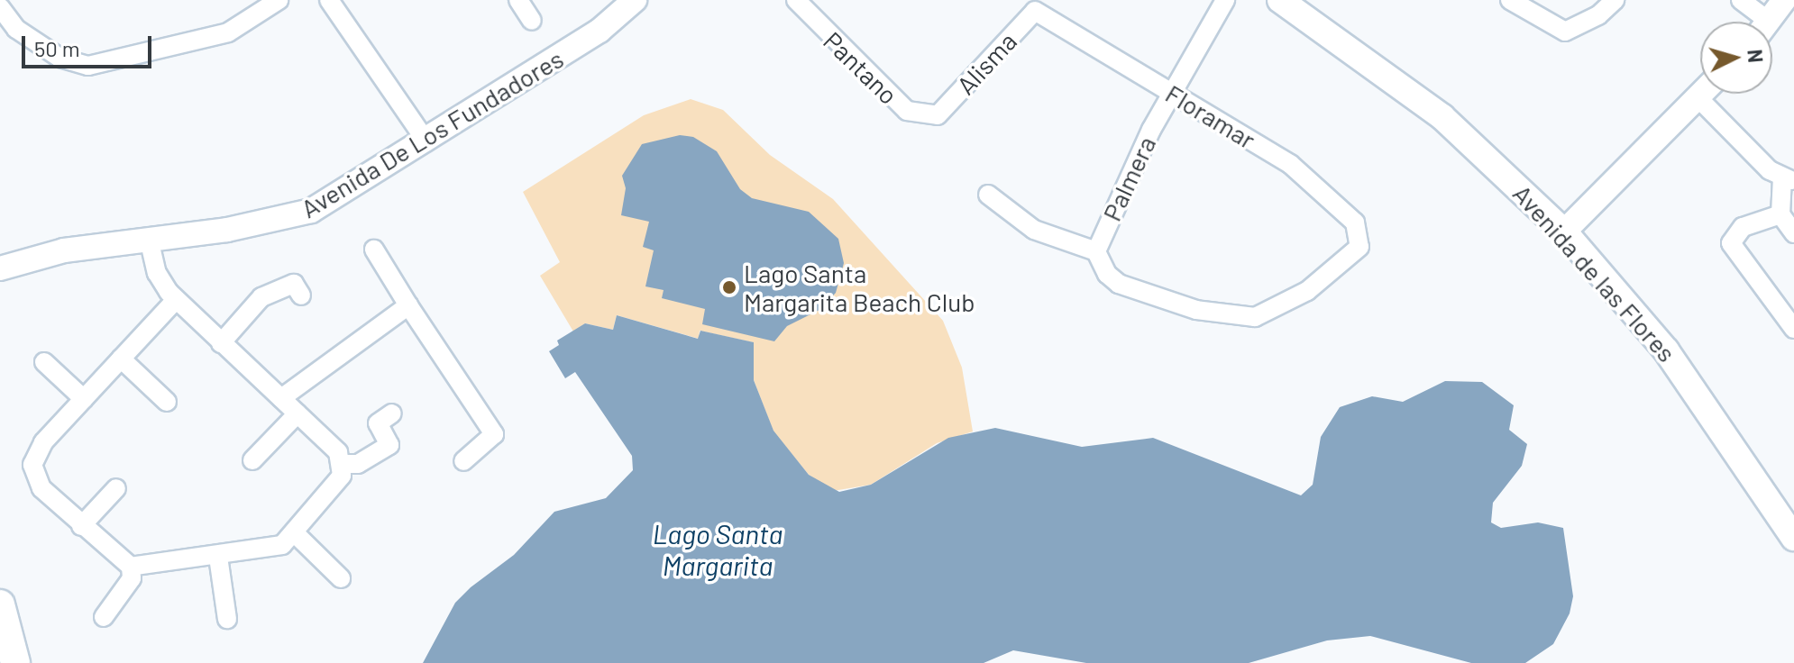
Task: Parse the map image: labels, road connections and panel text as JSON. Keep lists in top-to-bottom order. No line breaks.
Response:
{"streets":{"main road":["Avenida de las Flores"],"street":["Alisma","Pantano","Floramar","Avenida De Los Fundadores","Palmera"]},"crossings":[["Alisma","Pantano"],["Alisma","Floramar"],["Floramar","Palmera"]],"water":["Lago Santa Margarita"],"places":["Lago Santa Margarita Beach Club"],"scale_bar":"50 m","north":"right"}
